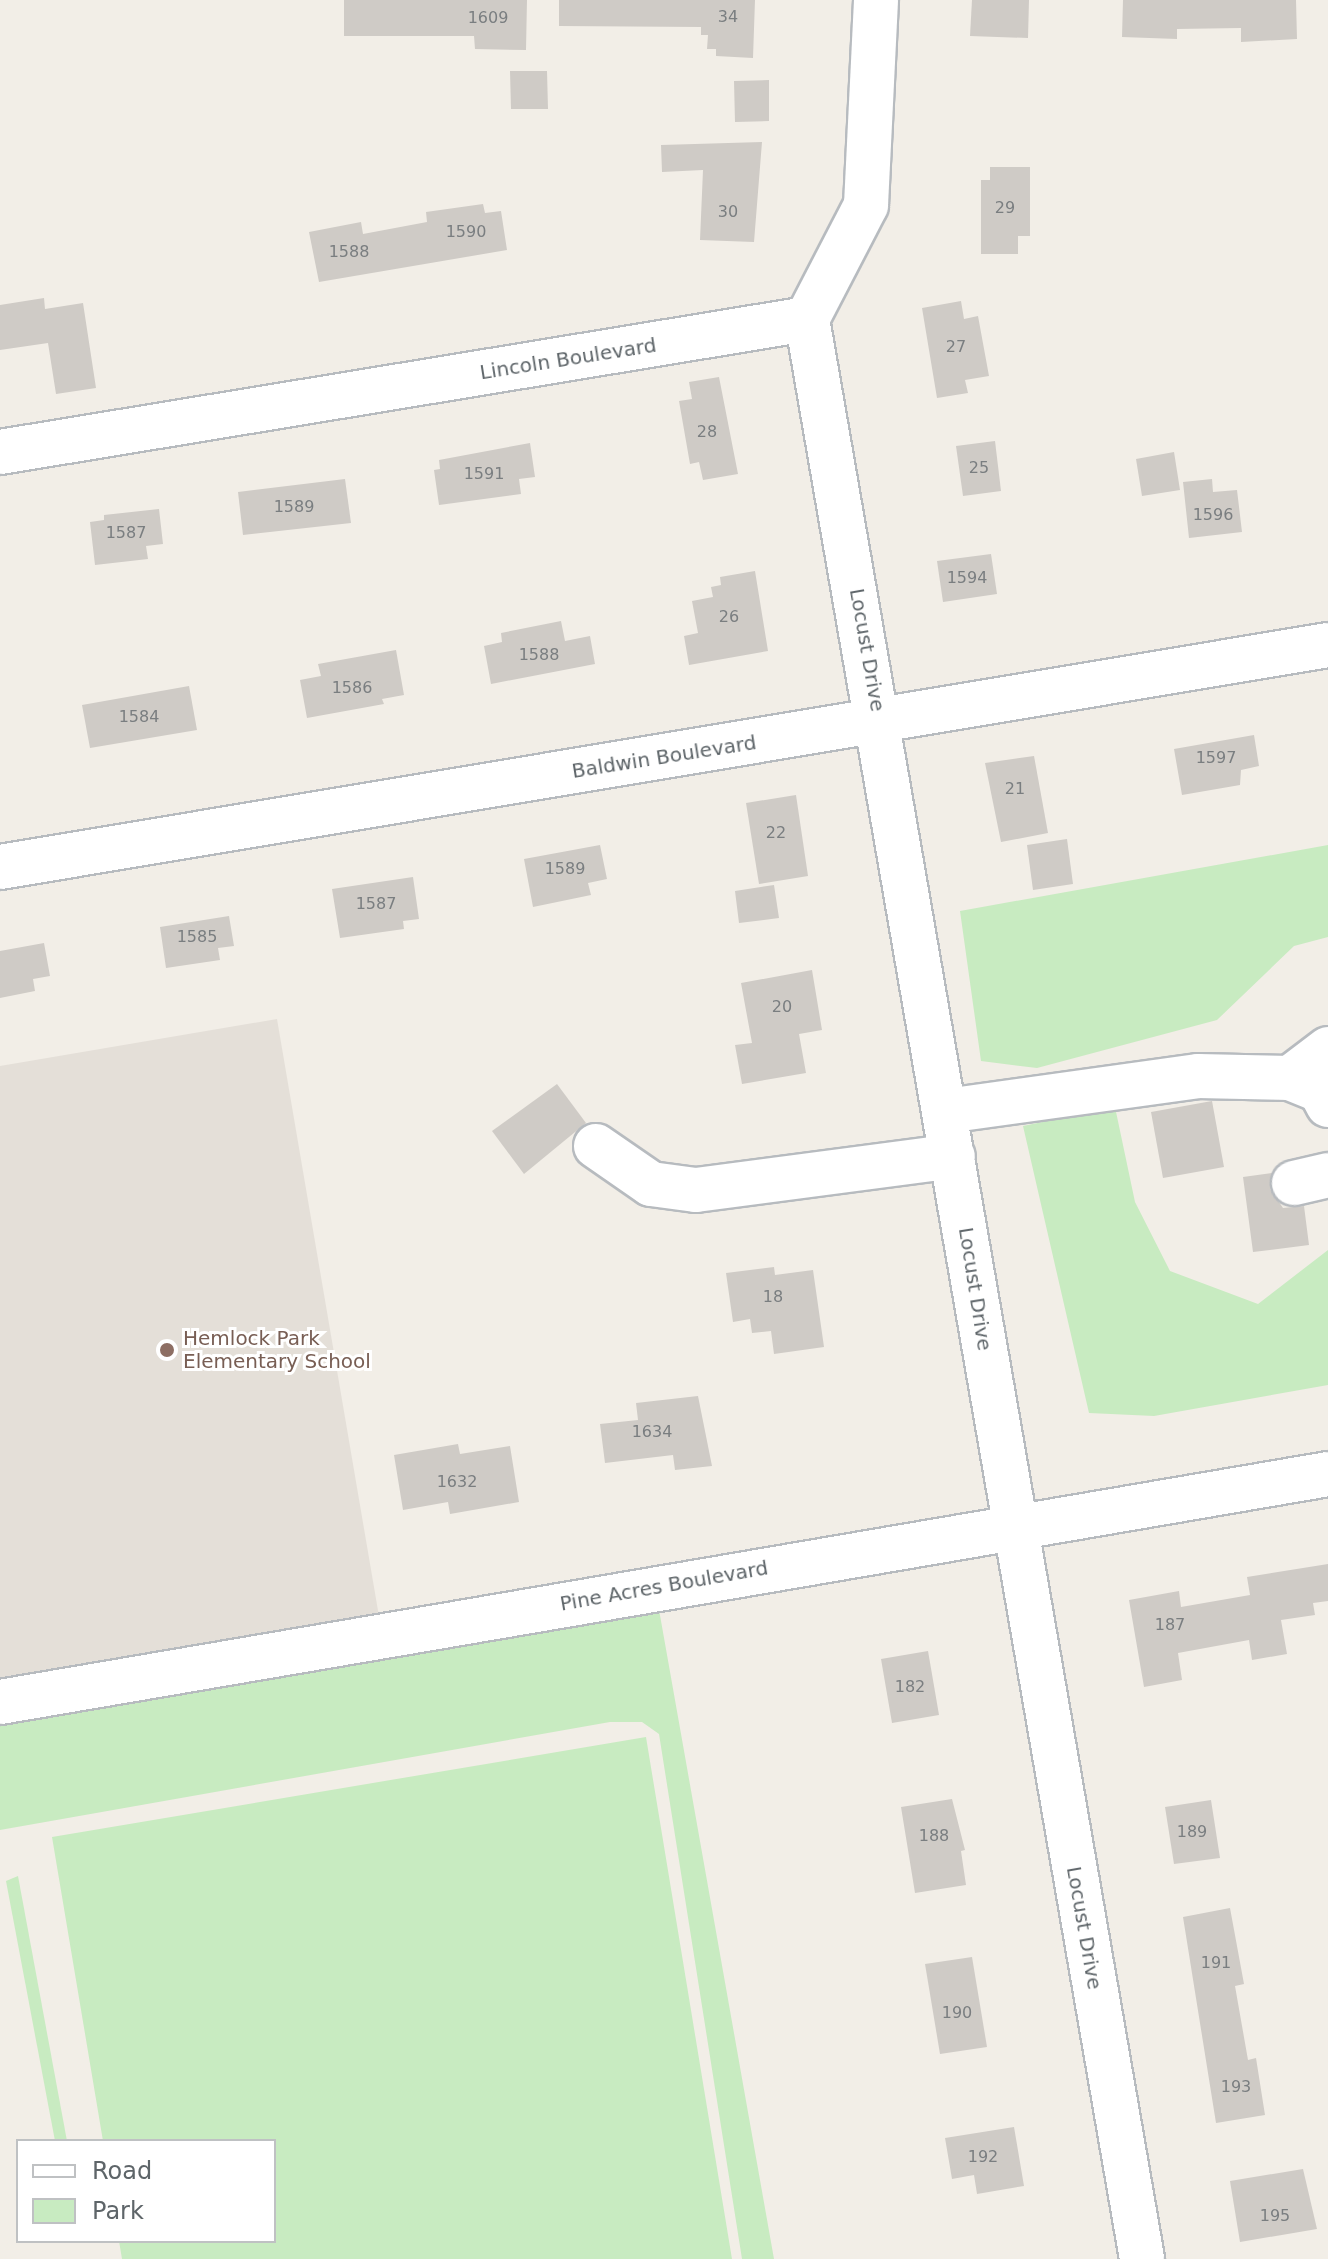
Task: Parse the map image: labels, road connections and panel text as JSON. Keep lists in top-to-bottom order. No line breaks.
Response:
{"streets":{"street":["Lincoln Boulevard","Locust Drive","Baldwin Boulevard","Pine Acres Boulevard"]},"crossings":[["Lincoln Boulevard","Locust Drive"],["Locust Drive","Baldwin Boulevard"],["Locust Drive","Pine Acres Boulevard"]],"places":["Hemlock Park Elementary School"],"house_numbers":["34","1609","29","30","1590","1588","27","28","25","1591","1589","1596","1587","1594","26","1588","1586","1584","1597","21","22","1589","1587","1585","20","18","1634","1632","187","182","189","188","191","190","193","192","195"],"legend":["Road","Park"]}
